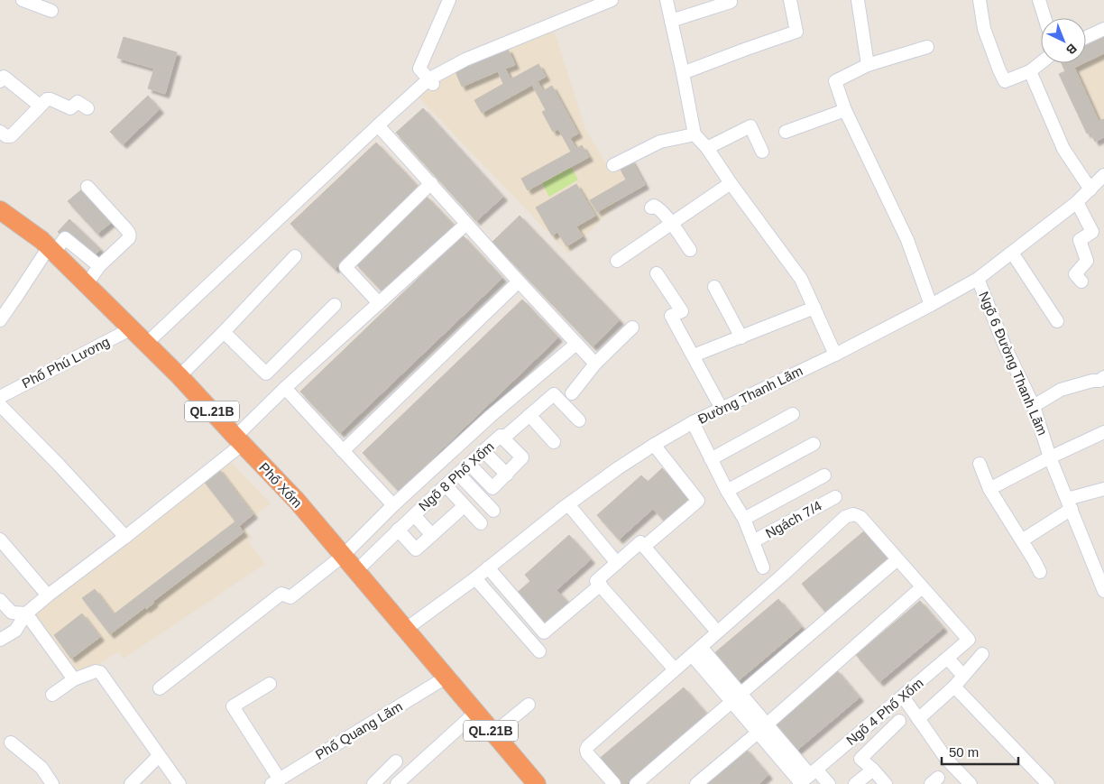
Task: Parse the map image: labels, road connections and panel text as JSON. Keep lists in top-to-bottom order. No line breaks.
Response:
{"streets":{"highway":["QL.21B","Phố Xốm"],"street":["Phố Phú Lương","Ngõ 6 Đường Thanh Lãm","Đường Thanh Lãm","Ngõ 8 Phố Xốm","Ngách 7/4","Ngõ 4 Phố Xốm","Phố Quang Lãm"]},"crossings":[["Phố Phú Lương","Phố Xốm"],["Ngõ 6 Đường Thanh Lãm","Đường Thanh Lãm"],["Đường Thanh Lãm","Phố Xốm"],["Ngõ 8 Phố Xốm","Phố Xốm"],["Phố Xốm","Phố Quang Lãm"]],"scale_bar":"50 m","north":"bottom right"}
